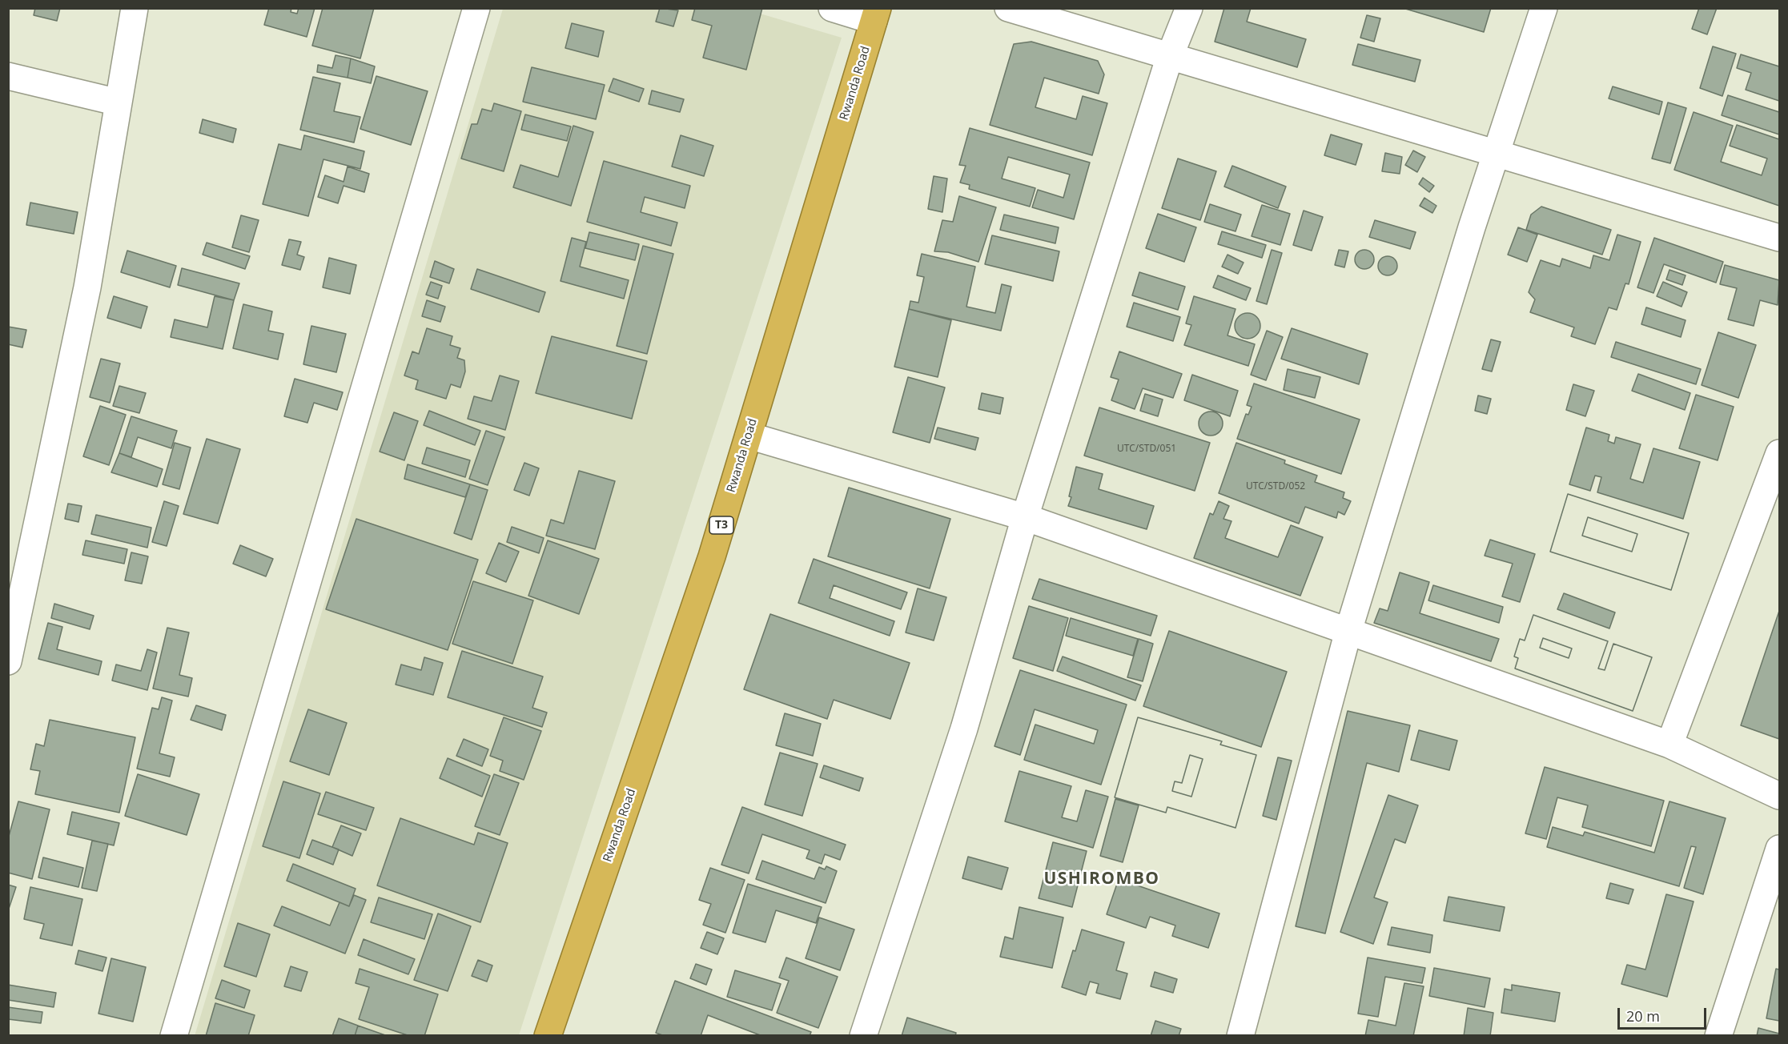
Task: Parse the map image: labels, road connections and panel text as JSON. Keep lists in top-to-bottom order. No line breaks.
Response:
{"streets":{"highway":["Rwanda Road","T3"]},"districts":["USHIROMBO"],"house_numbers":["UTC/STD/051","UTC/STD/052"],"scale_bar":"20 m"}
